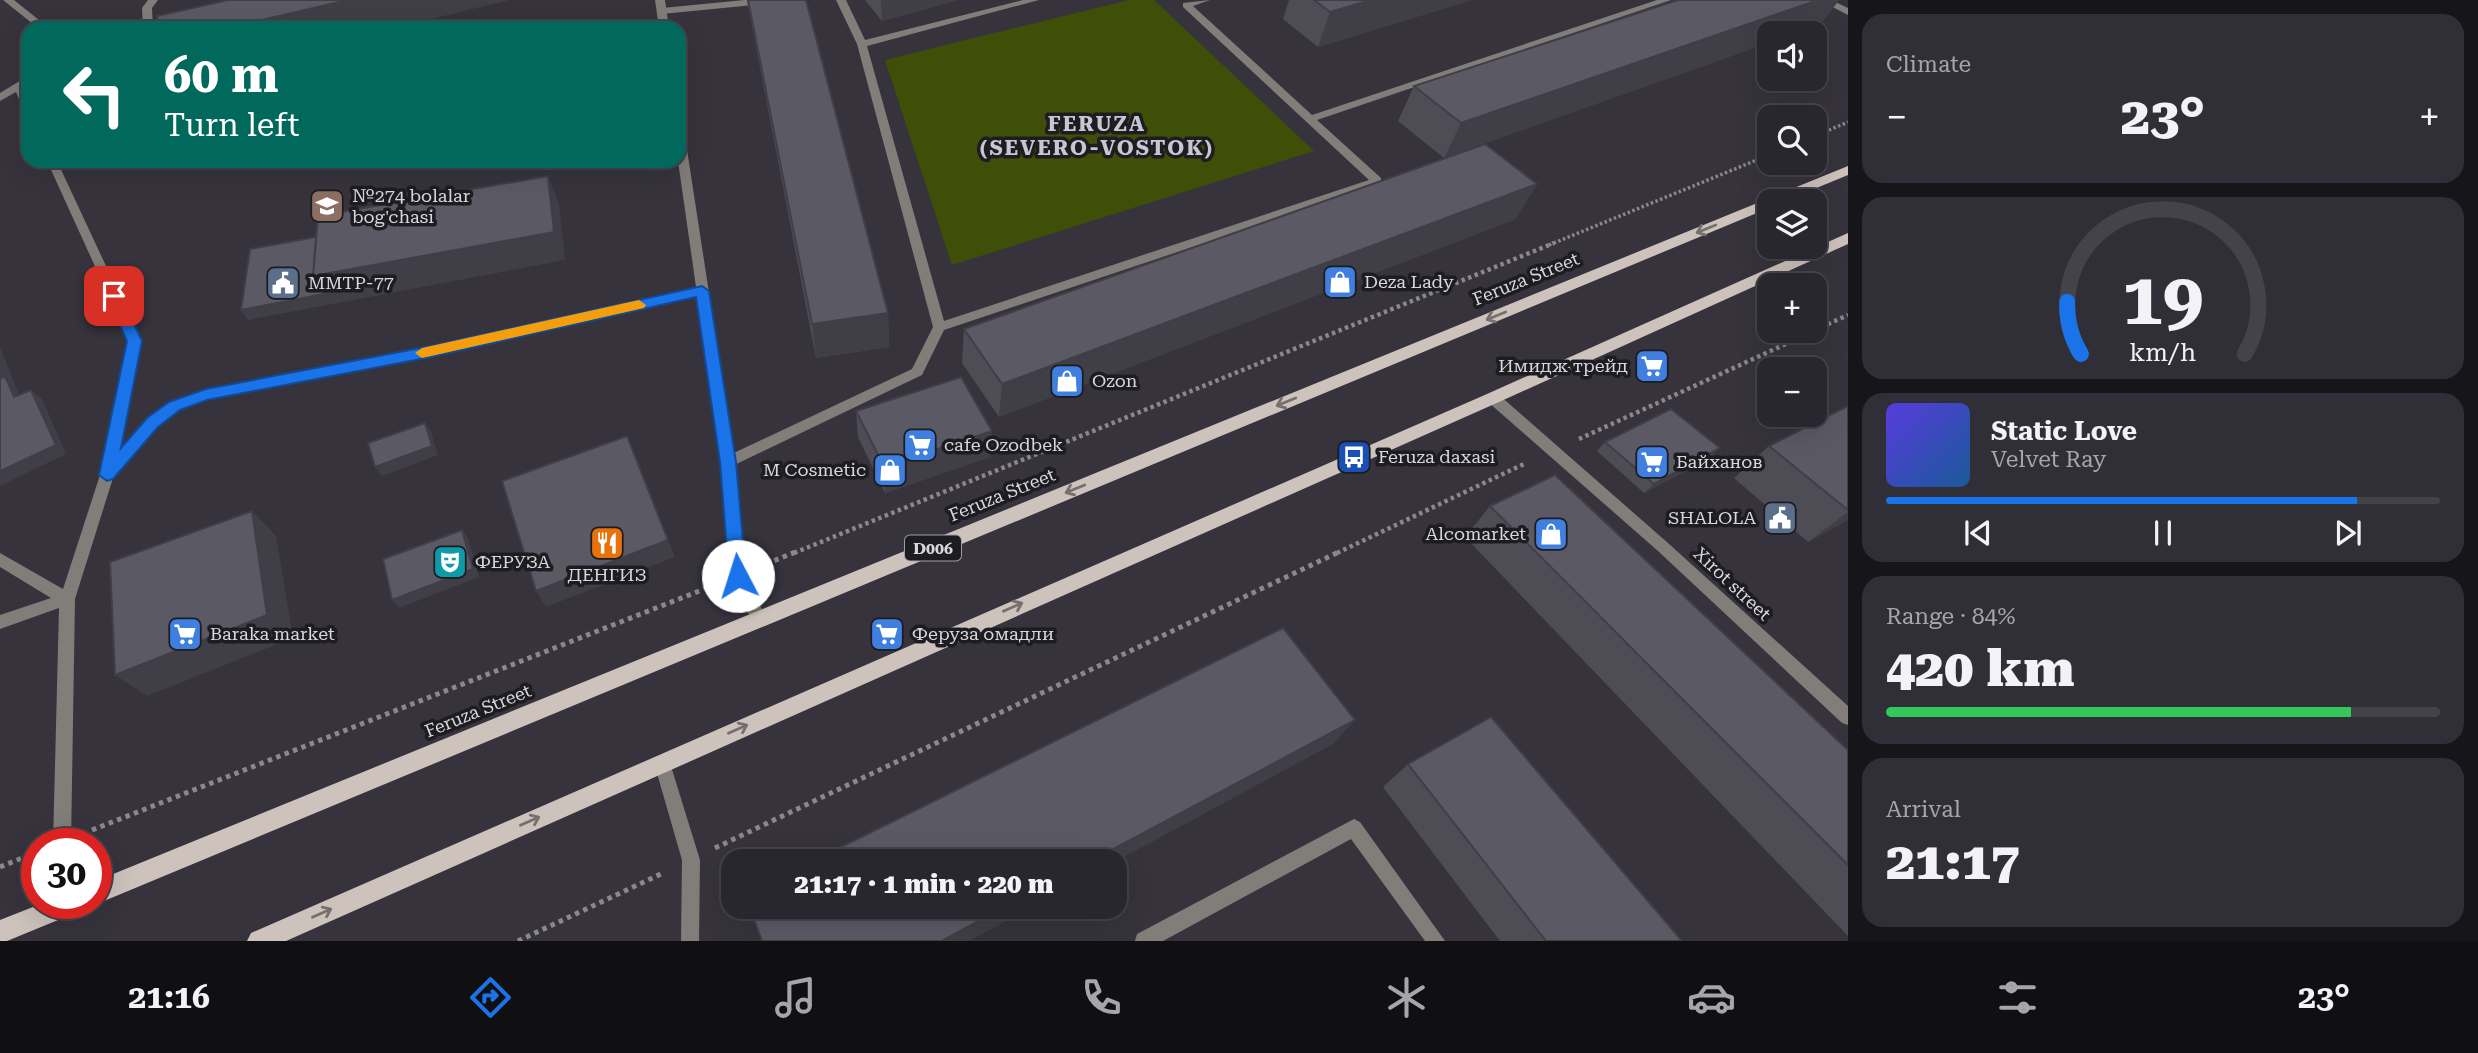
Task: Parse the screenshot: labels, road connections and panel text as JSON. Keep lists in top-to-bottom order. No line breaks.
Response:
{"streets":{"main road":["Feruza Street","D006"],"street":["Xirot street"]},"districts":["FERUZA (SEVERO-VOSTOK)"],"places":{"school or university":["№274 bolalar bog'chasi"],"shop":["Deza Lady","Ozon","M Cosmetic","Alcomarket"],"public building":["MMTP-77","SHALOLA"],"supermarket":["Имидж трейд","cafe Ozodbek","Байханов","Baraka market","Феруза омадли"],"bus stop":["Feruza daxasi"],"restaurant":["ДЕНГИЗ"],"theatre":["ФЕРУЗА"]},"page":{"tile":["Climate",["Range · 84%","420 km"],["Arrival","21:17"]],"map_buttons":["+","−"],"turn":["60 m","Turn left"],"heat":["−","23°","+"],"song":["Static Love","Velvet Ray"],"limit":"30","trip":"21:17 · 1 min · 220 m","tabs":["21:16","23°"],"gauge":["19","km/h"]}}
